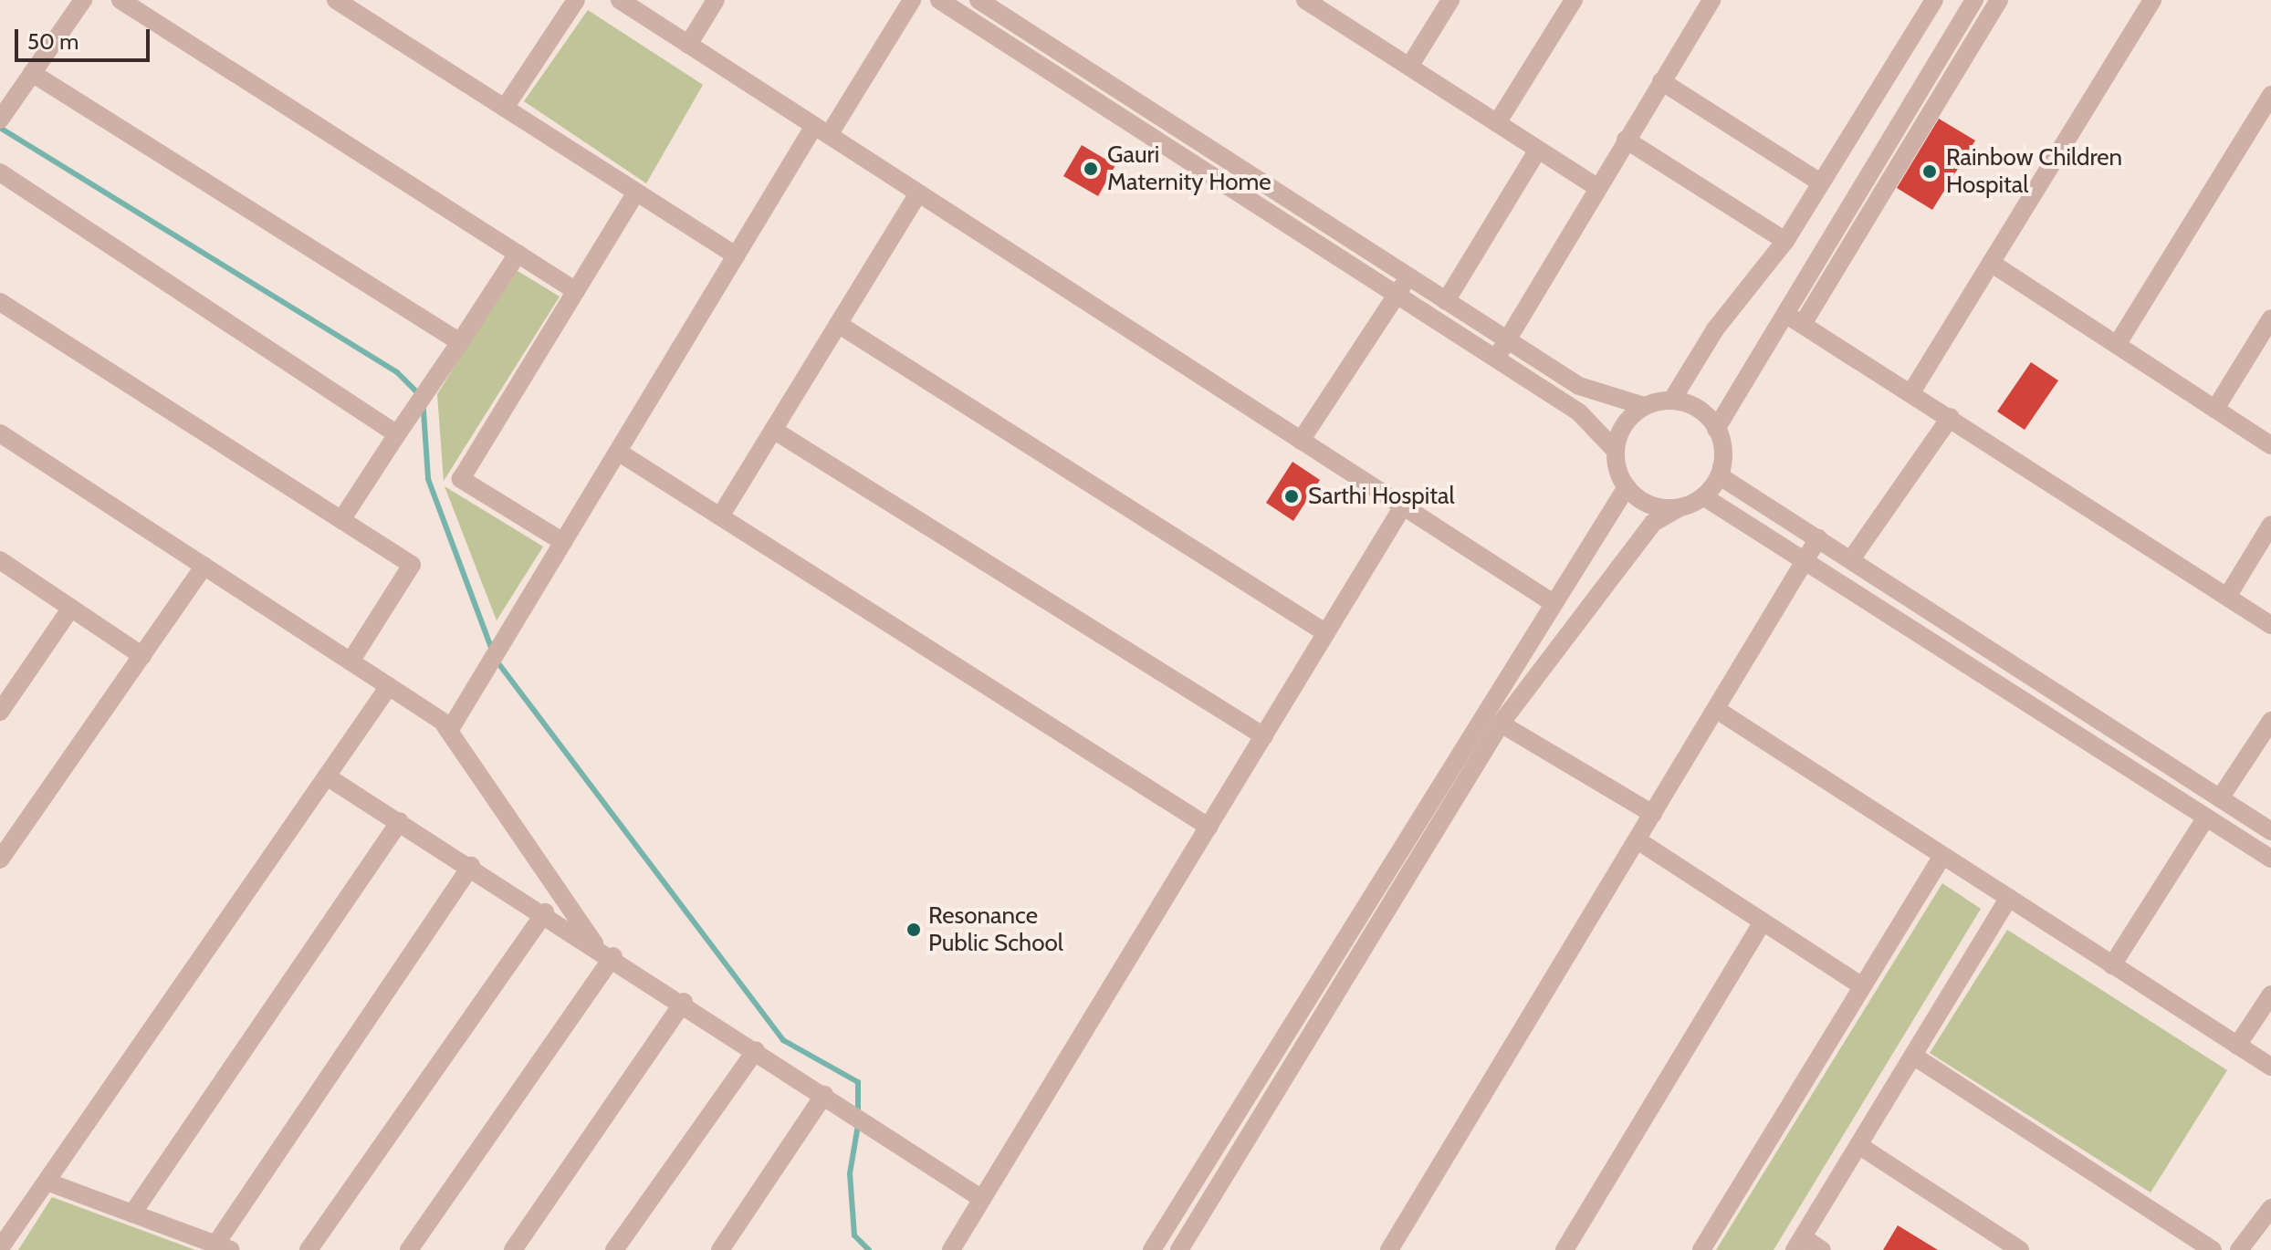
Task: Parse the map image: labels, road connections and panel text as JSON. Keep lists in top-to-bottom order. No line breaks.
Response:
{"places":["Gauri Maternity Home","Rainbow Children Hospital","Sarthi Hospital","Resonance Public School"],"scale_bar":"50 m"}
